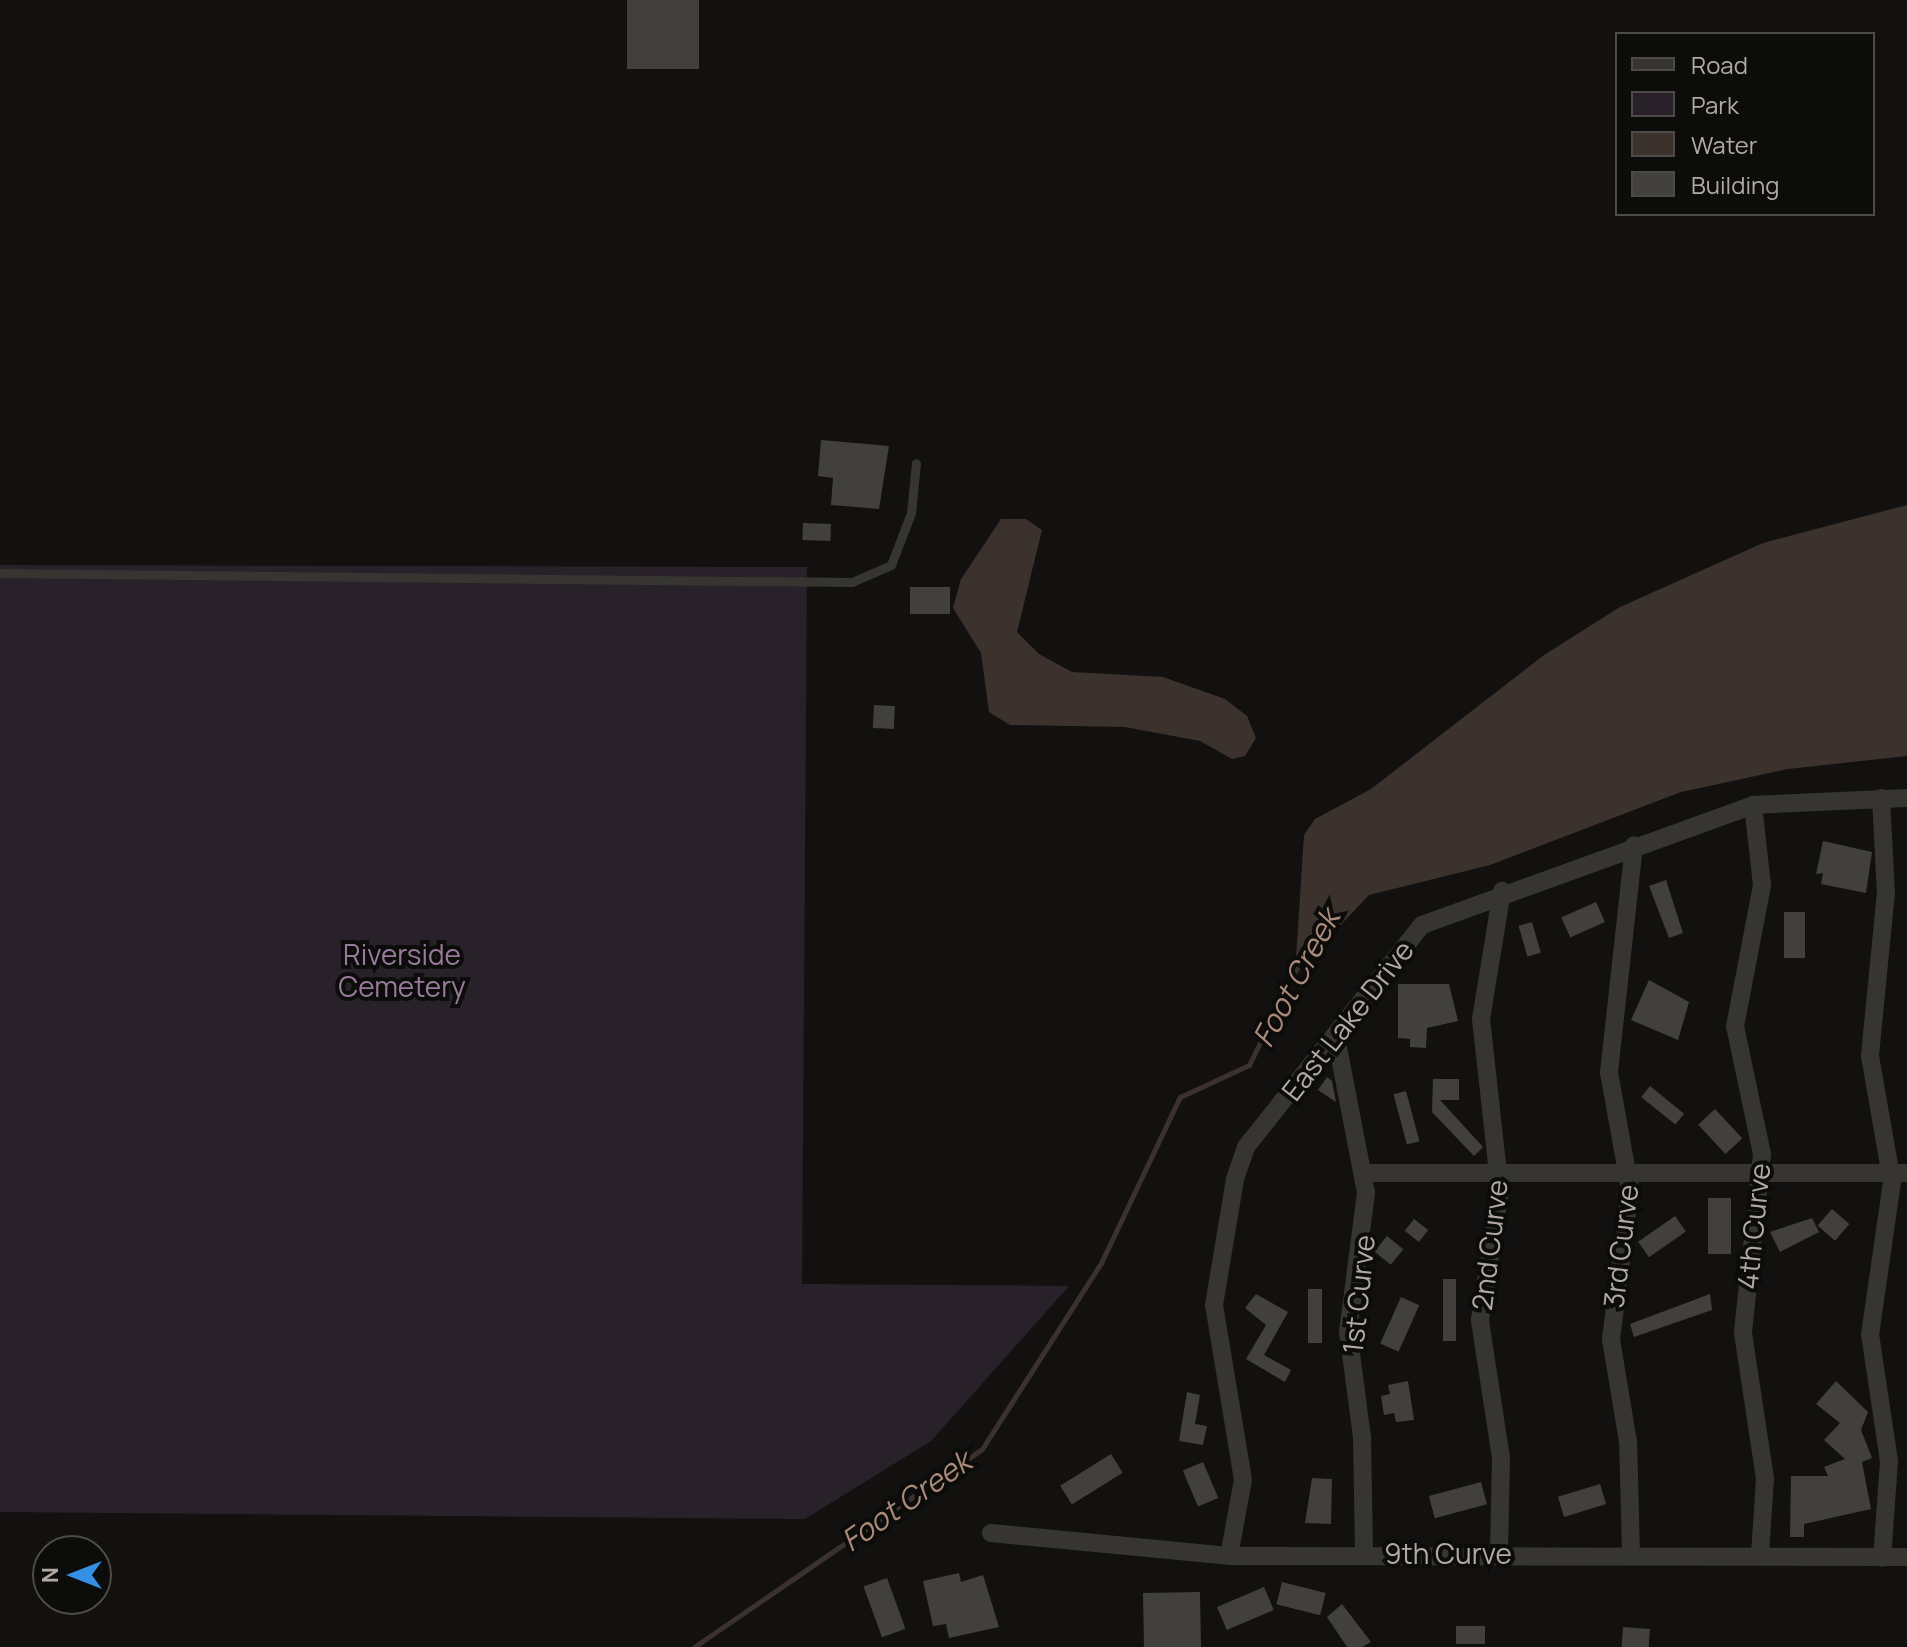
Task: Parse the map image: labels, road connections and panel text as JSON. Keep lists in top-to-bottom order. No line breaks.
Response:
{"streets":{"street":["East Lake Drive","4th Curve","2nd Curve","3rd Curve","1st Curve","9th Curve"]},"crossings":[["East Lake Drive","4th Curve"],["East Lake Drive","2nd Curve"],["East Lake Drive","3rd Curve"],["East Lake Drive","1st Curve"],["East Lake Drive","9th Curve"],["4th Curve","9th Curve"],["2nd Curve","9th Curve"],["3rd Curve","9th Curve"],["1st Curve","9th Curve"]],"water":["Foot Creek"],"parks":["Riverside Cemetery"],"legend":["Road","Park","Water","Building"],"north":"left"}
